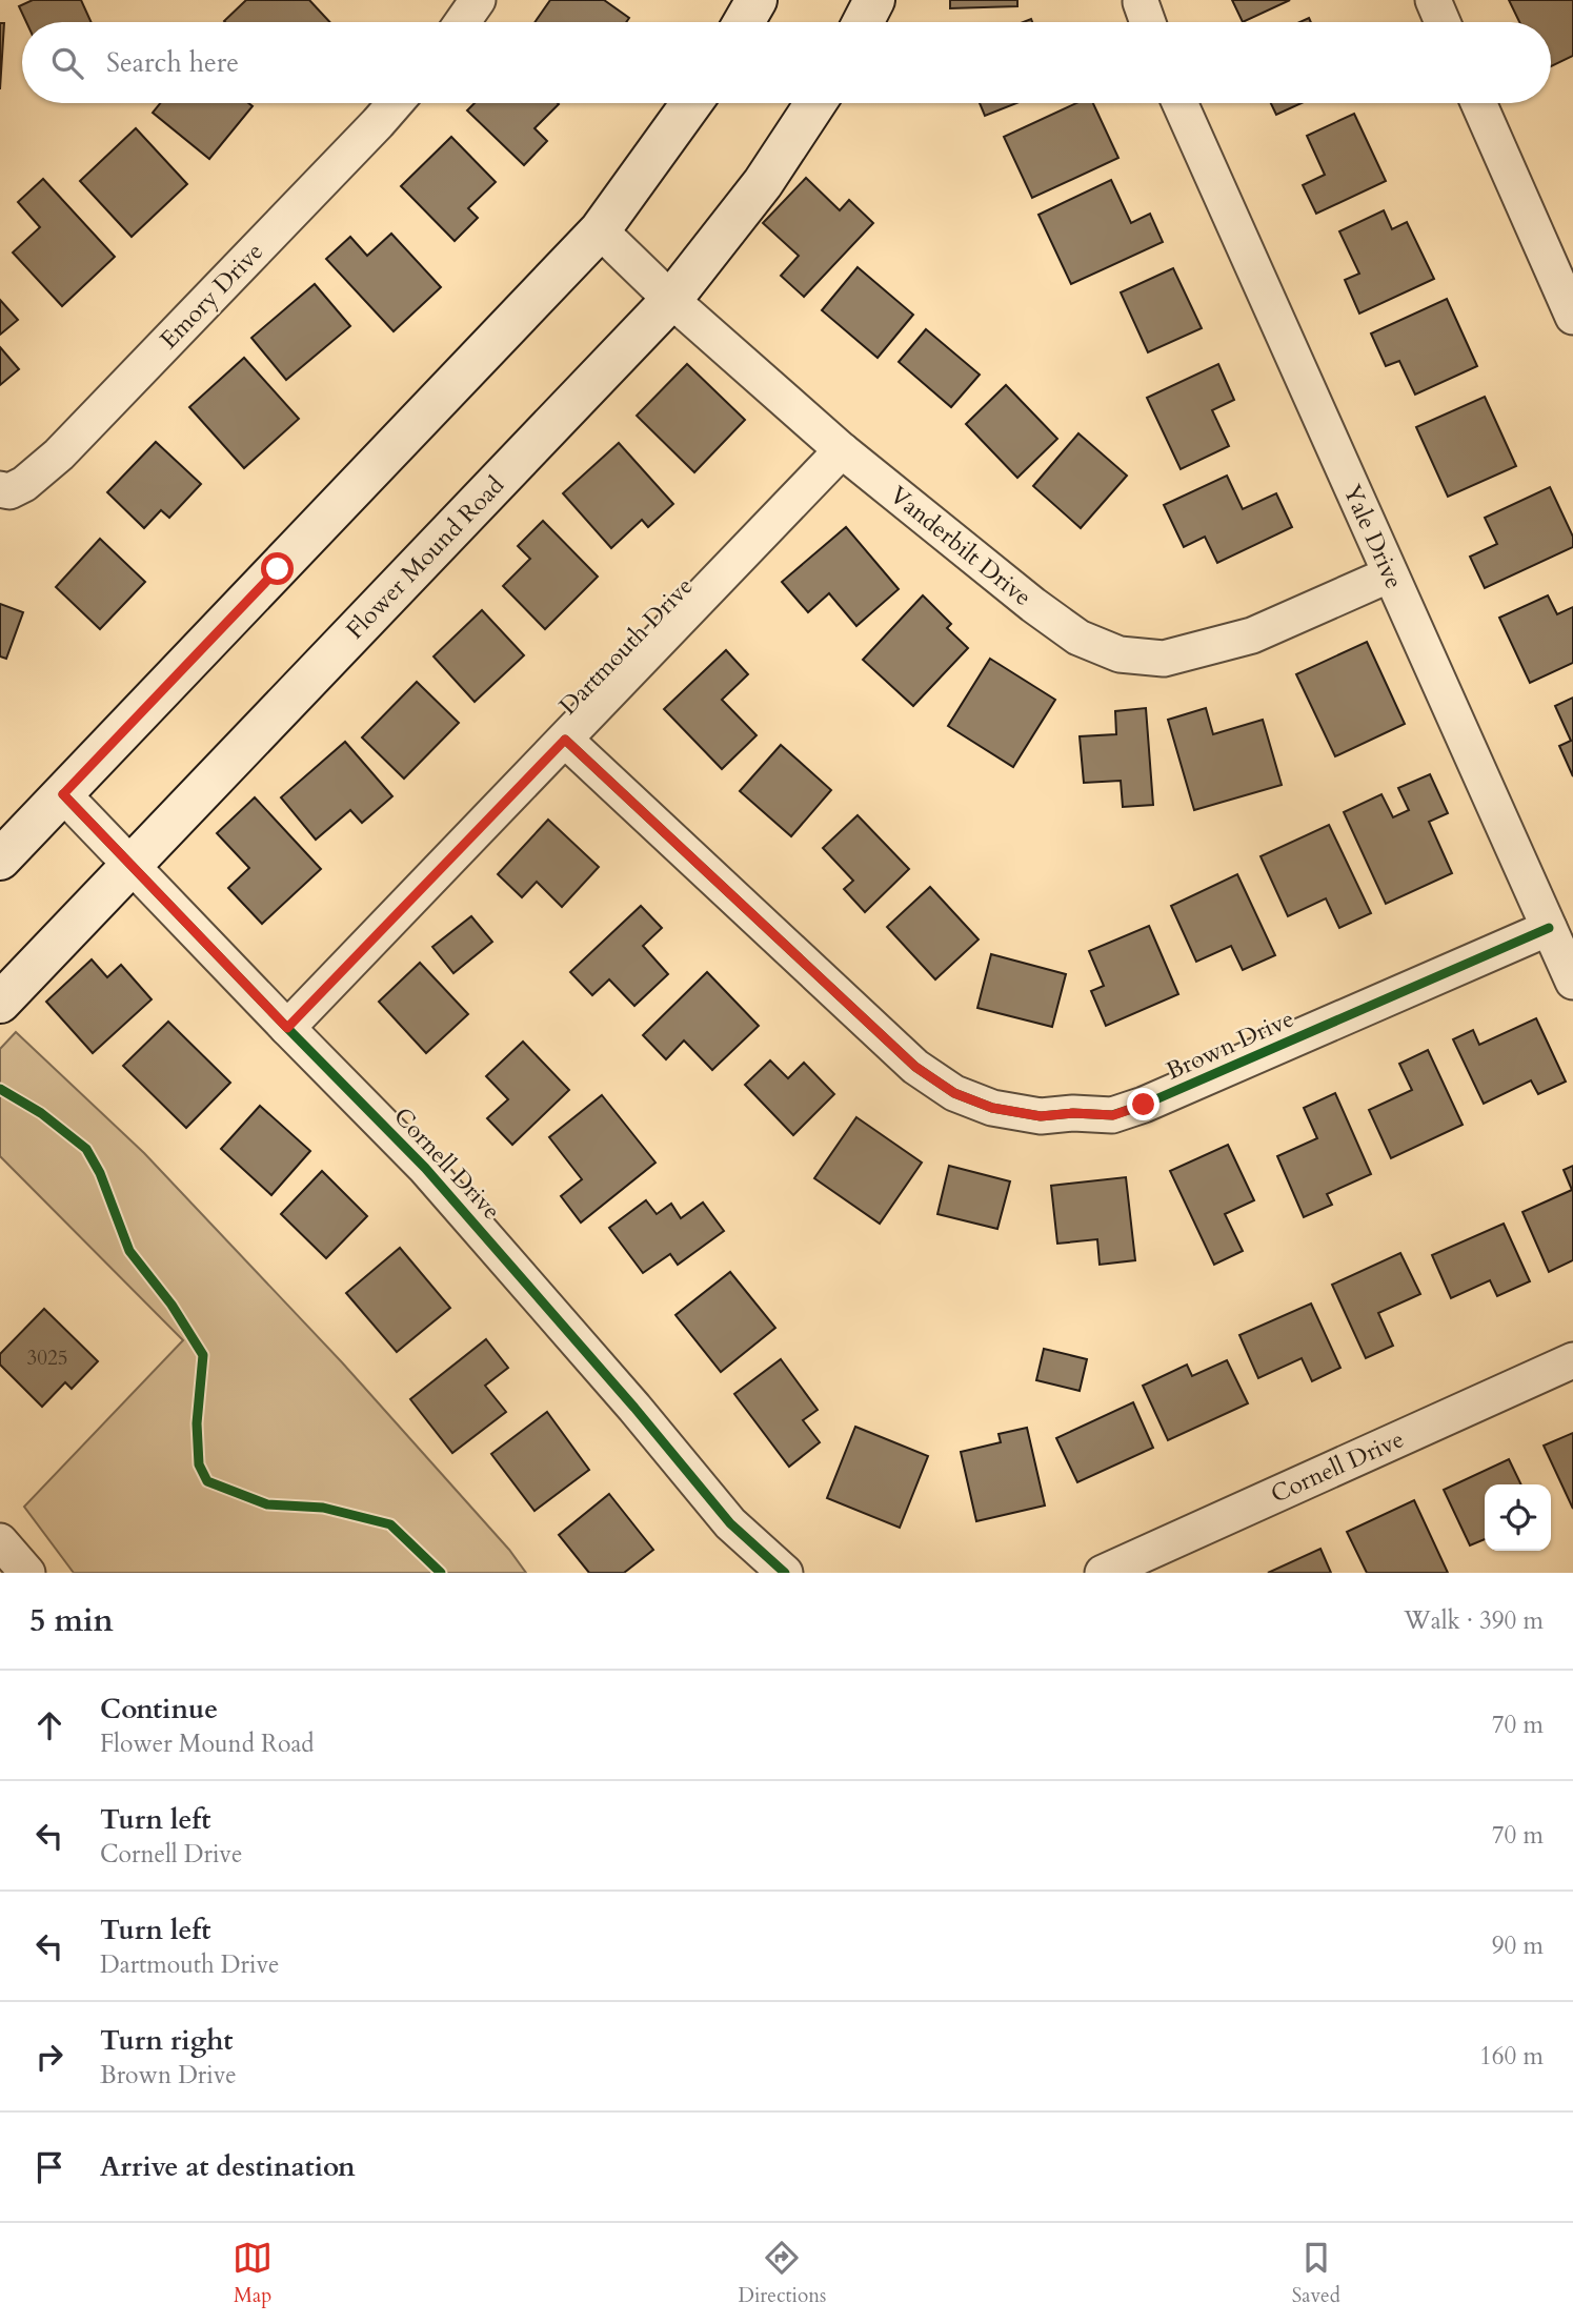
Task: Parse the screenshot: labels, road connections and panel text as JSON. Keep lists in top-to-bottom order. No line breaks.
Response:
{"streets":{"main road":["Flower Mound Road"],"street":["Emory Drive","Yale Drive","Vanderbilt Drive","Dartmouth Drive","Brown Drive","Cornell Drive"]},"crossings":[["Yale Drive","Vanderbilt Drive"],["Yale Drive","Brown Drive"],["Vanderbilt Drive","Flower Mound Road"],["Vanderbilt Drive","Dartmouth Drive"],["Flower Mound Road","Cornell Drive"],["Dartmouth Drive","Brown Drive"],["Dartmouth Drive","Cornell Drive"]],"house_numbers":["3025"],"page":{"search":"Search here","heading":["5 min","Walk · 390 m"],"list":[["Continue","Flower Mound Road","70 m"],["Turn left","Cornell Drive","70 m"],["Turn left","Dartmouth Drive","90 m"],["Turn right","Brown Drive","160 m"],"Arrive at destination"],"nav":["Map","Directions","Saved"]}}
